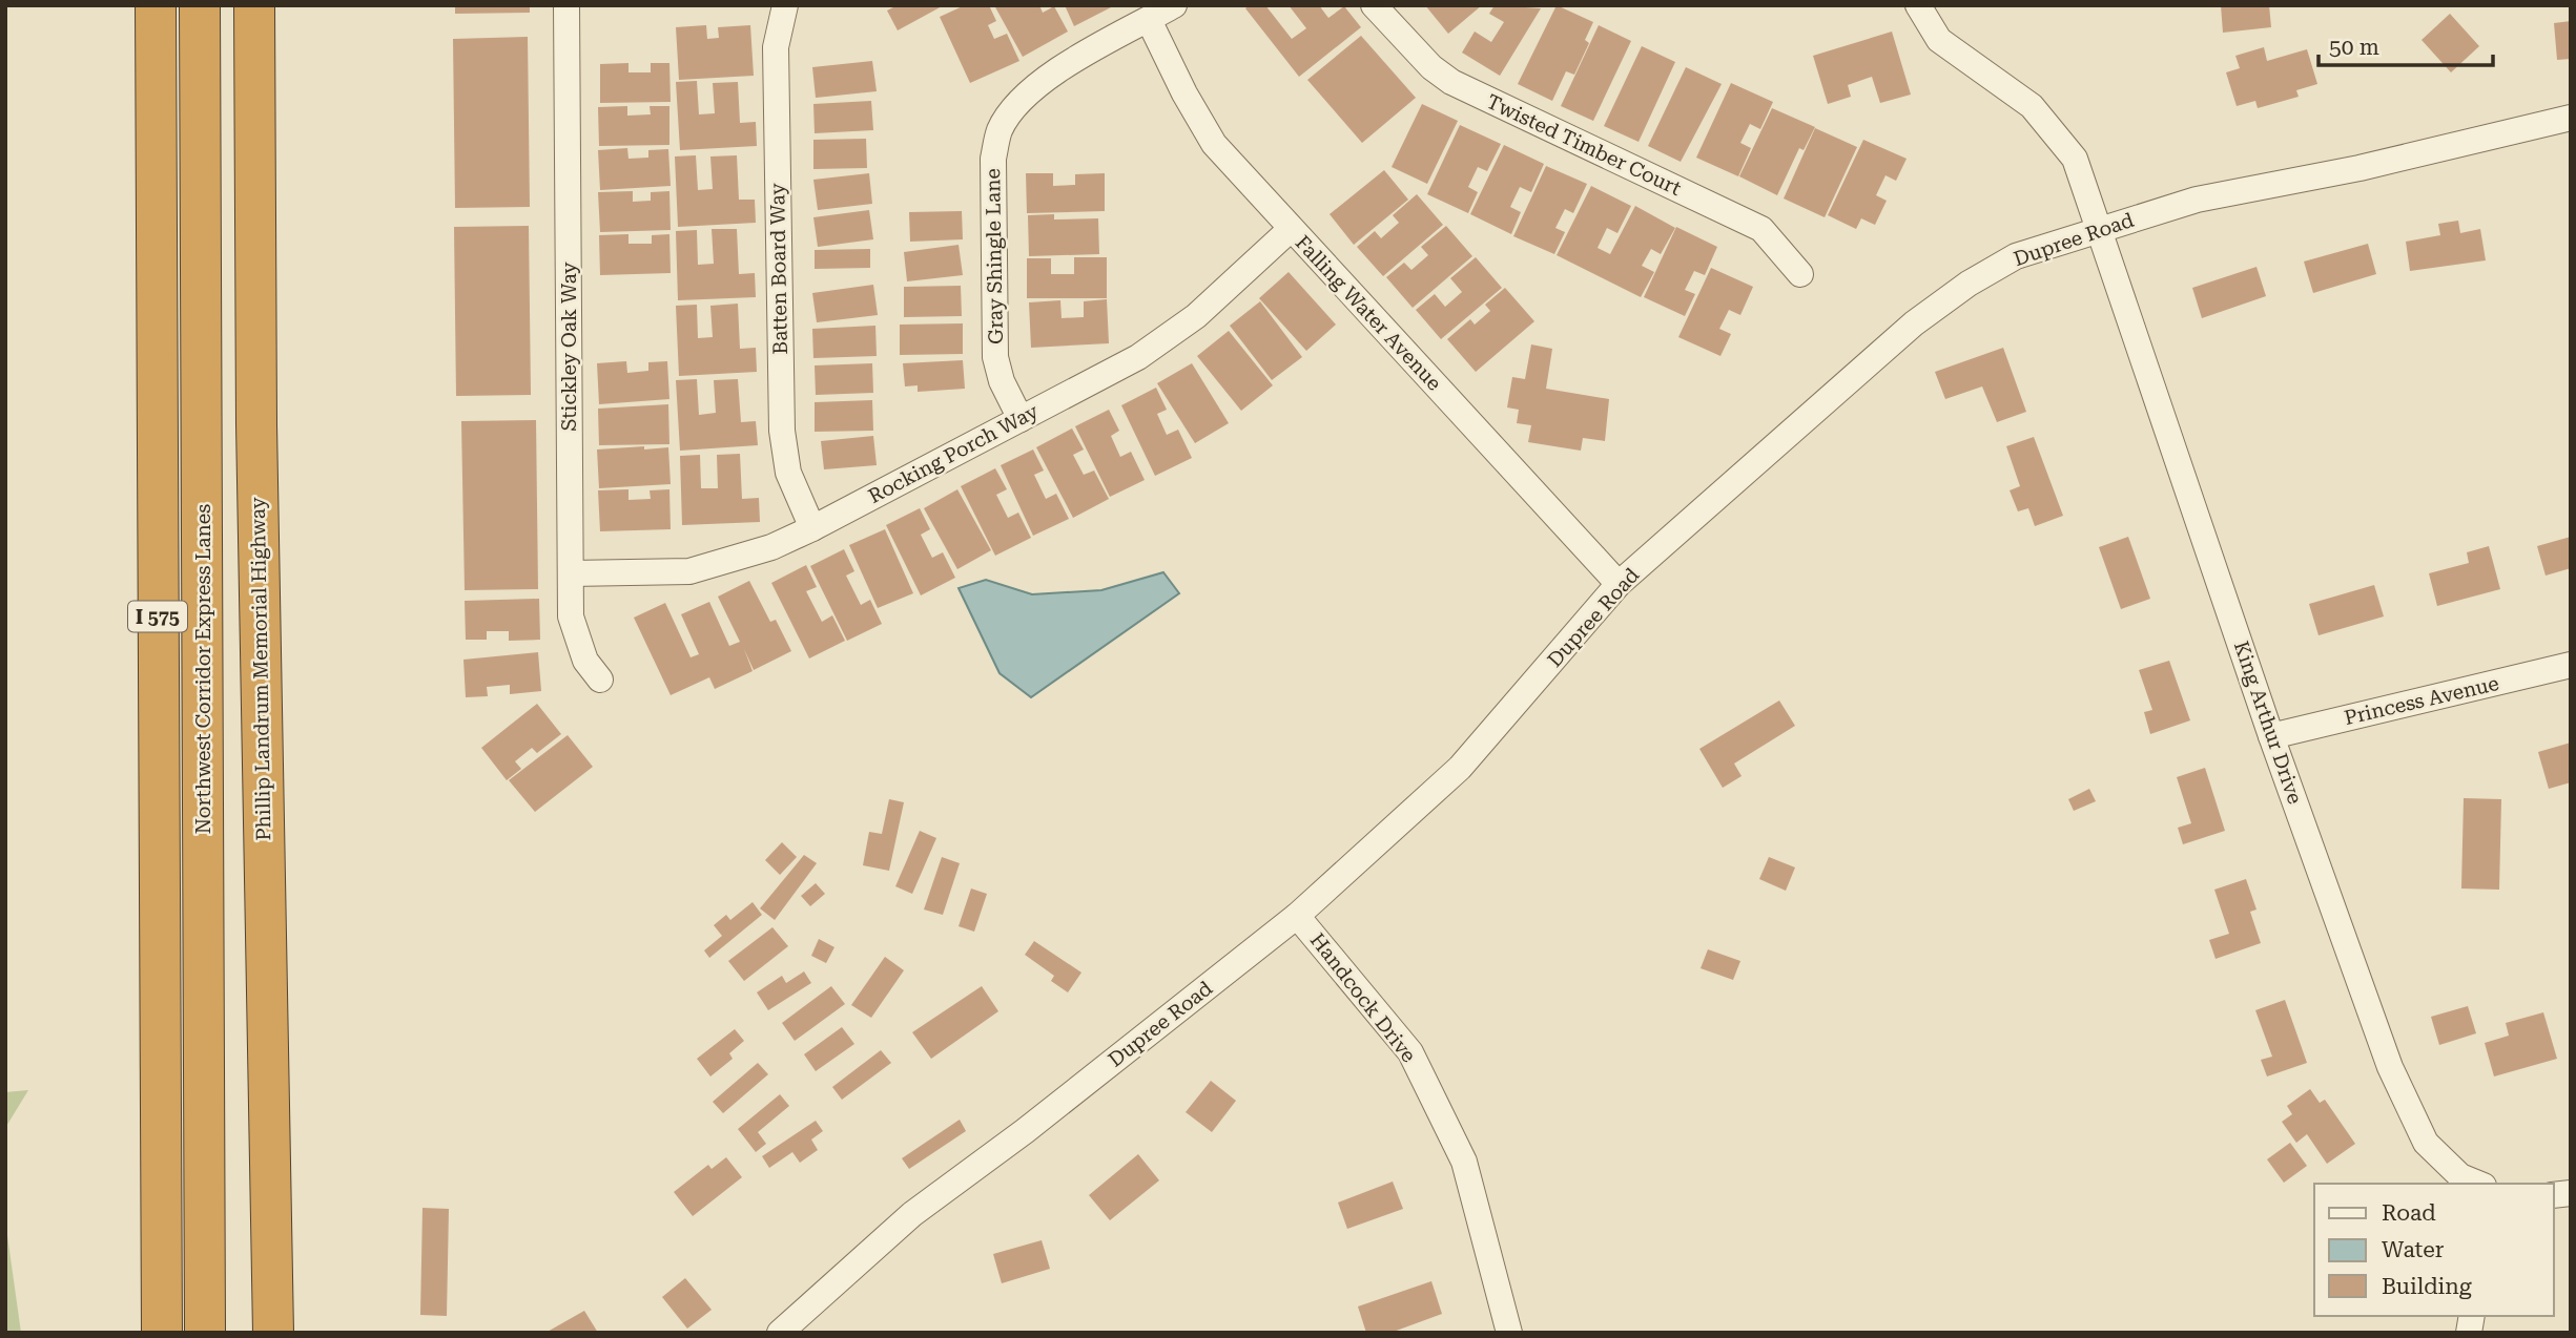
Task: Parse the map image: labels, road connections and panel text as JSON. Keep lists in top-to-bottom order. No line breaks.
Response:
{"streets":{"highway":["I 575","Northwest Corridor Express Lanes","Phillip Landrum Memorial Highway"],"street":["Twisted Timber Court","Dupree Road","Gray Shingle Lane","Batten Board Way","Falling Water Avenue","Stickley Oak Way","Rocking Porch Way","Princess Avenue","King Arthur Drive","Handcock Drive"]},"crossings":[["Dupree Road","Falling Water Avenue"],["Dupree Road","King Arthur Drive"],["Dupree Road","Handcock Drive"],["Gray Shingle Lane","Falling Water Avenue"],["Gray Shingle Lane","Rocking Porch Way"],["Batten Board Way","Rocking Porch Way"],["Falling Water Avenue","Rocking Porch Way"],["Stickley Oak Way","Rocking Porch Way"],["Princess Avenue","King Arthur Drive"]],"legend":["Road","Water","Building"],"scale_bar":"50 m"}
